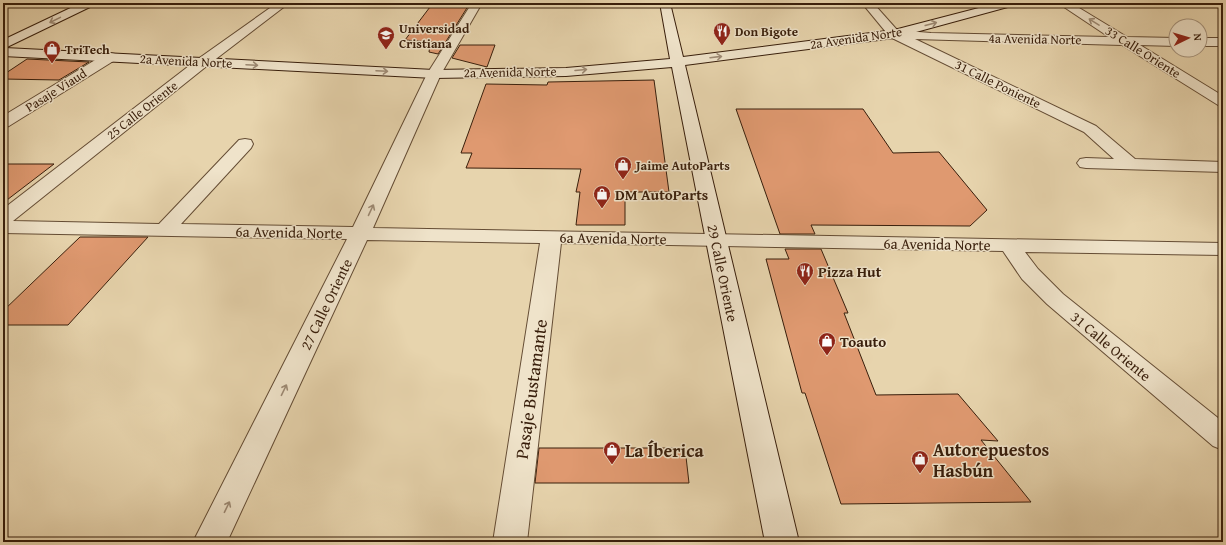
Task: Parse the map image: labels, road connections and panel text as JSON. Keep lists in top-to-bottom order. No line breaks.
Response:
{"streets":{"street":["2a Avenida Norte","4a Avenida Norte","33 Calle Oriente","31 Calle Poniente","Pasaje Viaud","25 Calle Oriente","6a Avenida Norte","29 Calle Oriente","27 Calle Oriente","31 Calle Oriente","Pasaje Bustamante"]},"crossings":[["2a Avenida Norte","4a Avenida Norte"],["2a Avenida Norte","31 Calle Poniente"],["2a Avenida Norte","Pasaje Viaud"],["2a Avenida Norte","25 Calle Oriente"],["2a Avenida Norte","29 Calle Oriente"],["2a Avenida Norte","27 Calle Oriente"],["4a Avenida Norte","33 Calle Oriente"],["4a Avenida Norte","31 Calle Poniente"],["6a Avenida Norte","29 Calle Oriente"],["6a Avenida Norte","27 Calle Oriente"],["6a Avenida Norte","31 Calle Oriente"],["6a Avenida Norte","Pasaje Bustamante"]],"one_way":["2a Avenida Norte","33 Calle Oriente","27 Calle Oriente"],"places":{"restaurant":["Don Bigote","Pizza Hut"],"school or university":["Universidad Cristiana"],"shop":["TriTech","Jaime AutoParts","DM AutoParts","Toauto","La Íberica","Autorepuestos Hasbún"]},"north":"right"}
